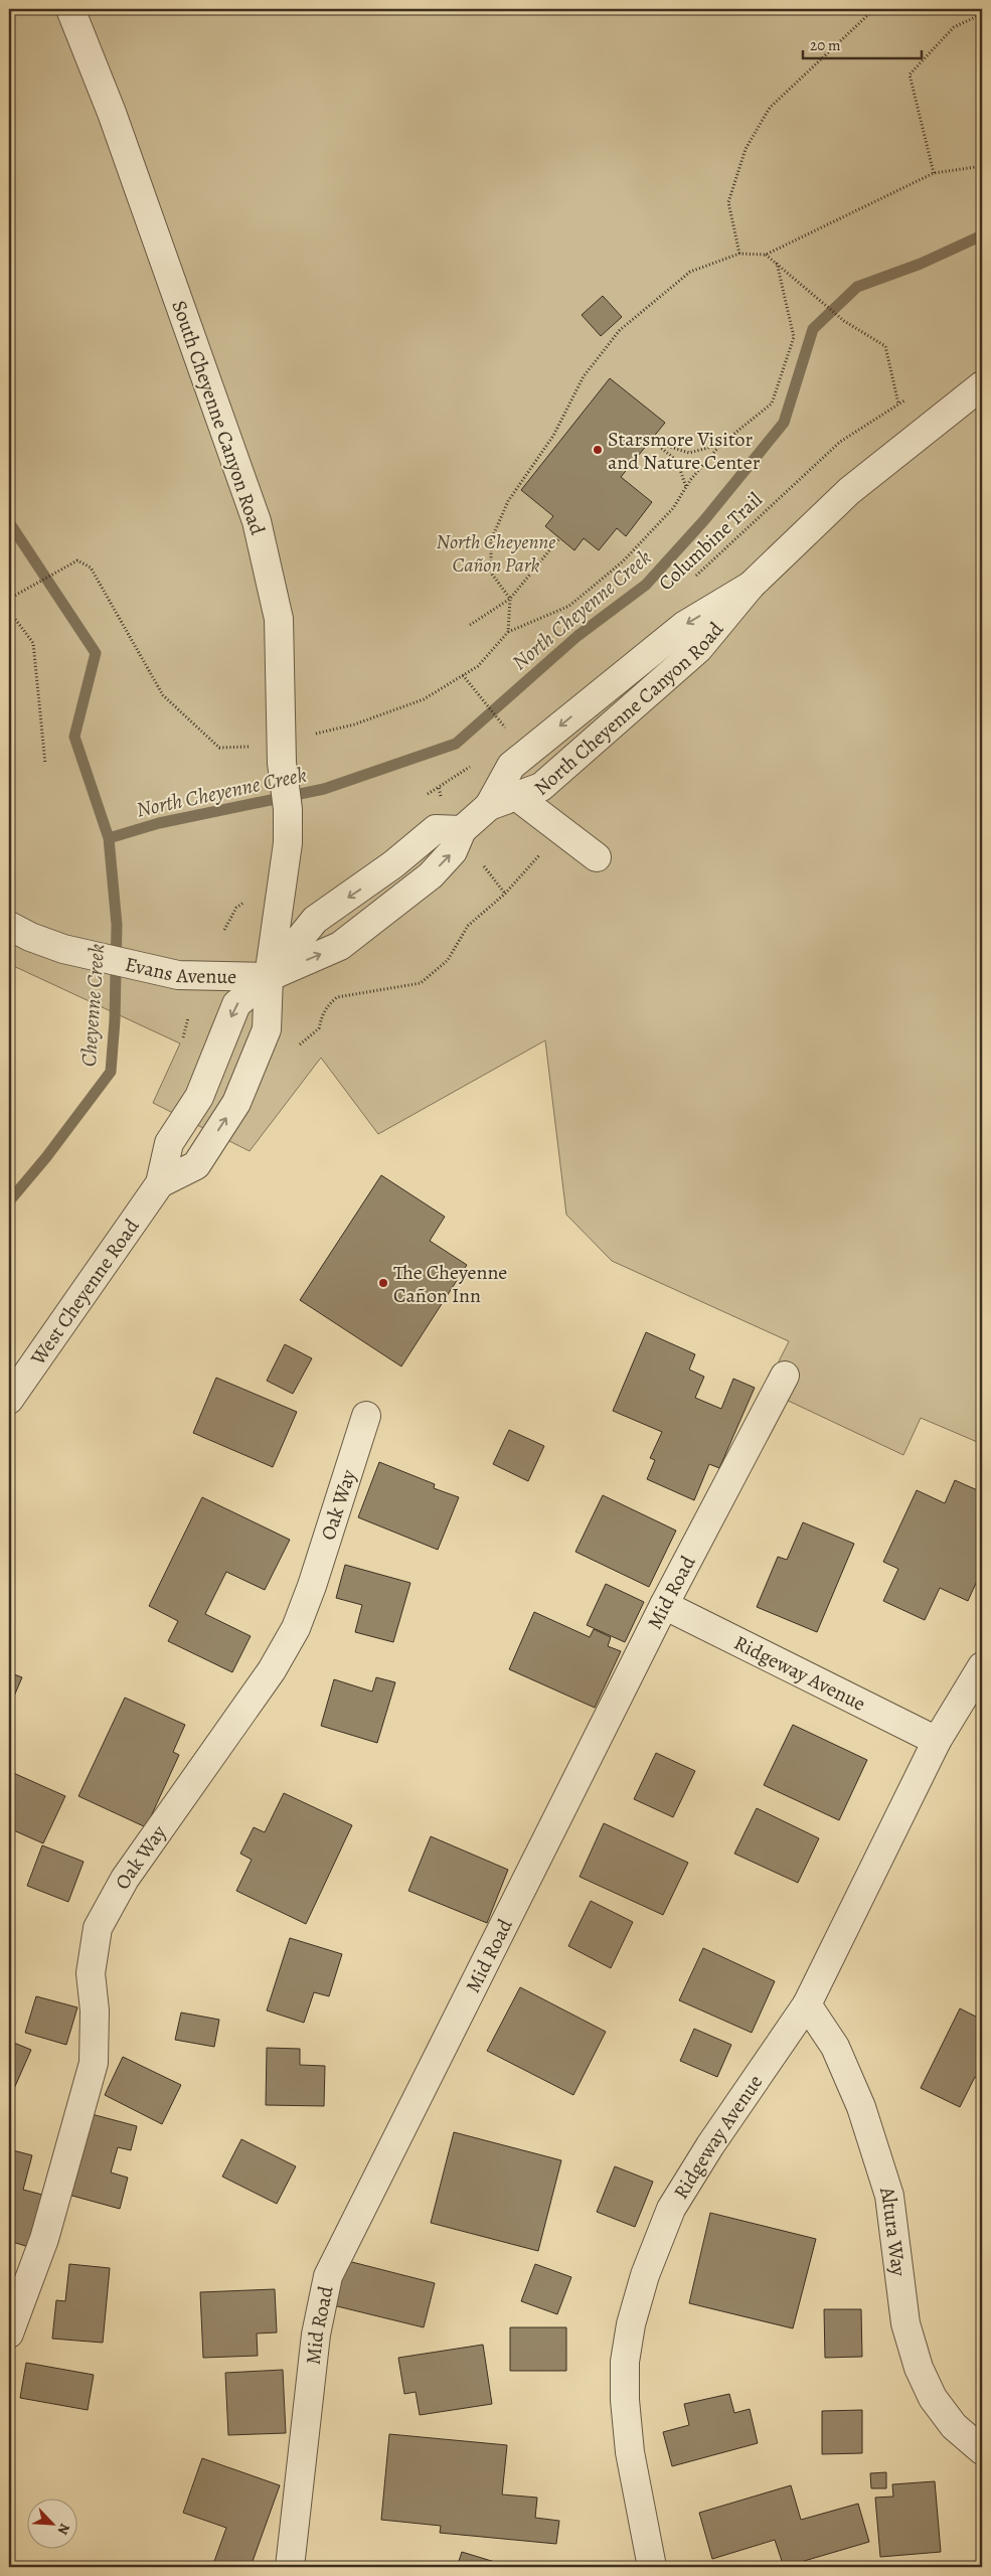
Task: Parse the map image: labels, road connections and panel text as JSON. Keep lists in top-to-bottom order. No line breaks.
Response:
{"streets":{"street":["South Cheyenne Canyon Road","North Cheyenne Canyon Road","Evans Avenue","West Cheyenne Road","Oak Way","Mid Road","Ridgeway Avenue","Altura Way"],"path":["Columbine Trail"]},"crossings":[["South Cheyenne Canyon Road","West Cheyenne Road"],["North Cheyenne Canyon Road","Evans Avenue"],["North Cheyenne Canyon Road","West Cheyenne Road"],["Evans Avenue","West Cheyenne Road"],["Mid Road","Ridgeway Avenue"],["Ridgeway Avenue","Altura Way"]],"water":["North Cheyenne Creek","Cheyenne Creek"],"parks":["North Cheyenne Cañon Park"],"places":["Starsmore Visitor and Nature Center","The Cheyenne Cañon Inn"],"scale_bar":"20 m","north":"bottom right"}
